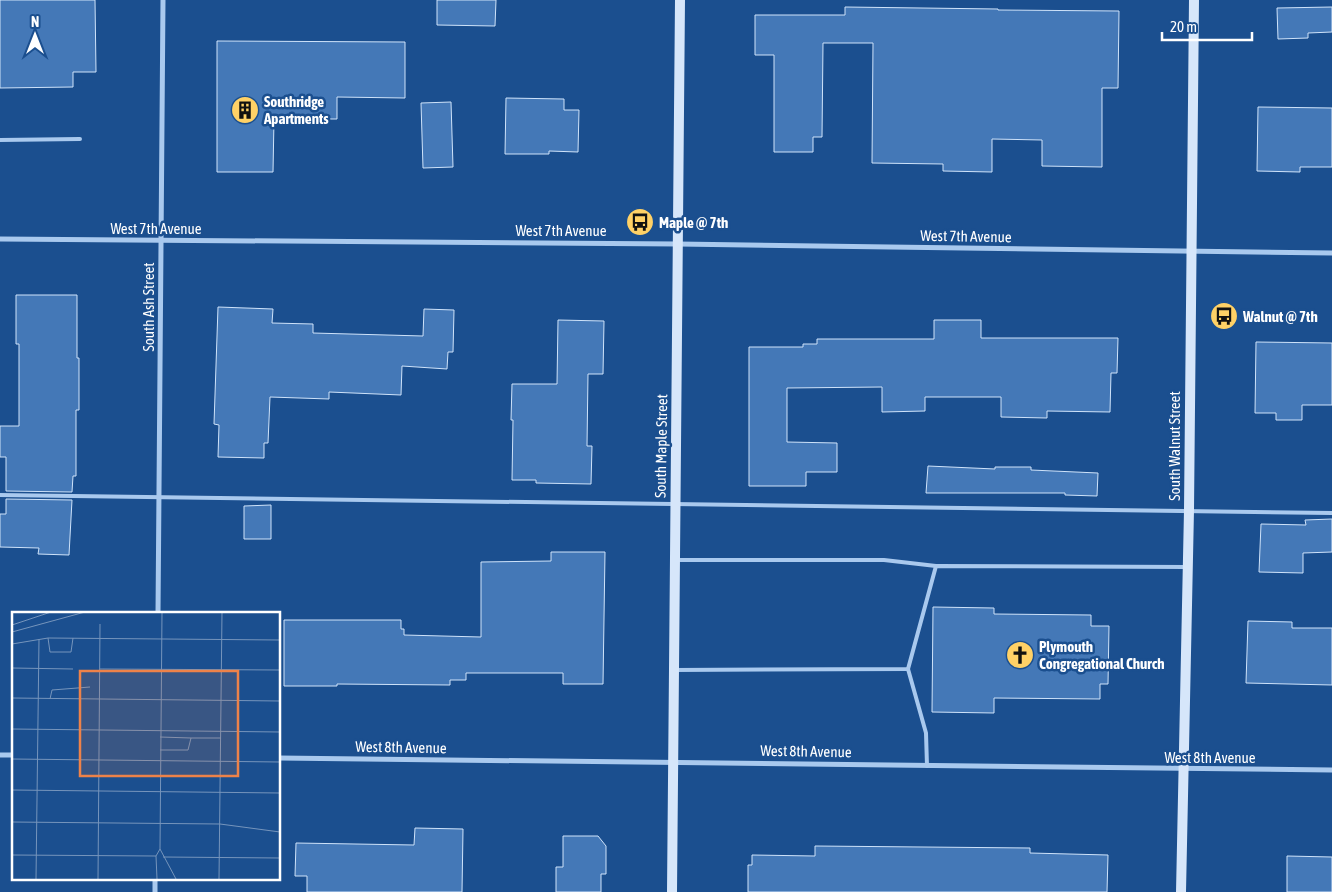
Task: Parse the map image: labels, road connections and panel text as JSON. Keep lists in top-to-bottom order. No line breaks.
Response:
{"streets":{"main road":["South Maple Street","South Walnut Street"],"street":["West 7th Avenue","South Ash Street","West 8th Avenue"]},"crossings":[["West 7th Avenue","South Ash Street"],["West 7th Avenue","South Maple Street"],["West 7th Avenue","South Walnut Street"],["South Maple Street","West 8th Avenue"],["South Walnut Street","West 8th Avenue"]],"places":{"building":["Southridge Apartments"],"bus stop":["Maple @ 7th","Walnut @ 7th"],"church":["Plymouth Congregational Church"]},"scale_bar":"20 m","north":"top"}
